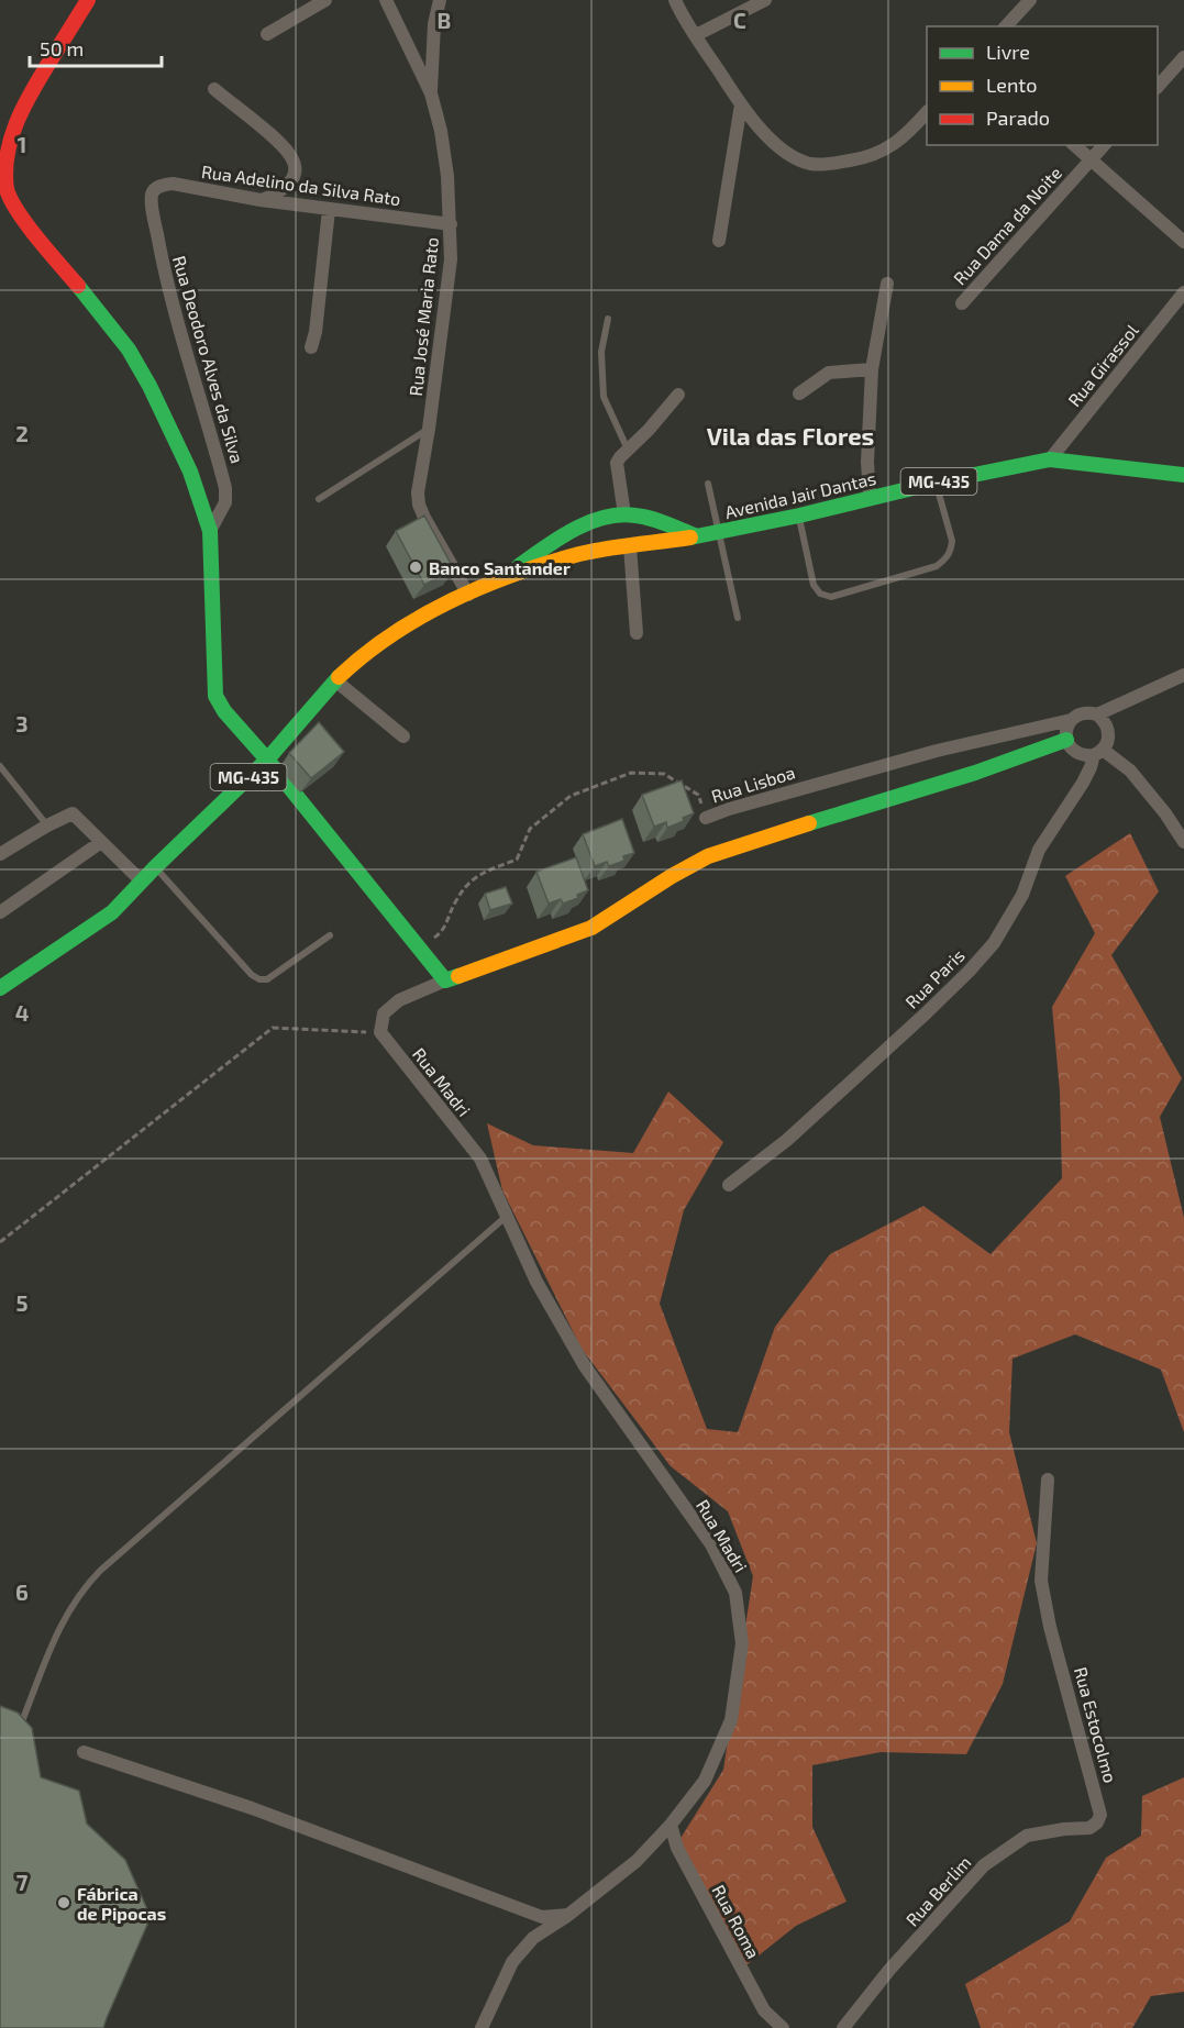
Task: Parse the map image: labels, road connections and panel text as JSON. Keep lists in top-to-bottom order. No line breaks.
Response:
{"streets":{"street":["Rua Adelino da Silva Rato","Rua Dama da Noite","Rua José Maria Rato","Rua Deodoro Alves da Silva","Rua Girassol","MG-435","Avenida Jair Dantas","Rua Lisboa","Rua Paris","Rua Madri","Rua Estocolmo","Rua Berlim","Rua Roma"]},"crossings":[["Rua Adelino da Silva Rato","Rua José Maria Rato"],["Rua Adelino da Silva Rato","Rua Deodoro Alves da Silva"],["Rua José Maria Rato","Avenida Jair Dantas"],["Rua Girassol","Avenida Jair Dantas"],["Rua Lisboa","Rua Paris"],["Rua Madri","Rua Roma"],["Rua Estocolmo","Rua Berlim"]],"districts":["Vila das Flores"],"places":["Banco Santander","Fábrica de Pipocas"],"legend":["Livre","Lento","Parado"],"scale_bar":"50 m","grid":{"columns":["B","C"],"rows":["1","2","3","4","5","6","7"]}}
